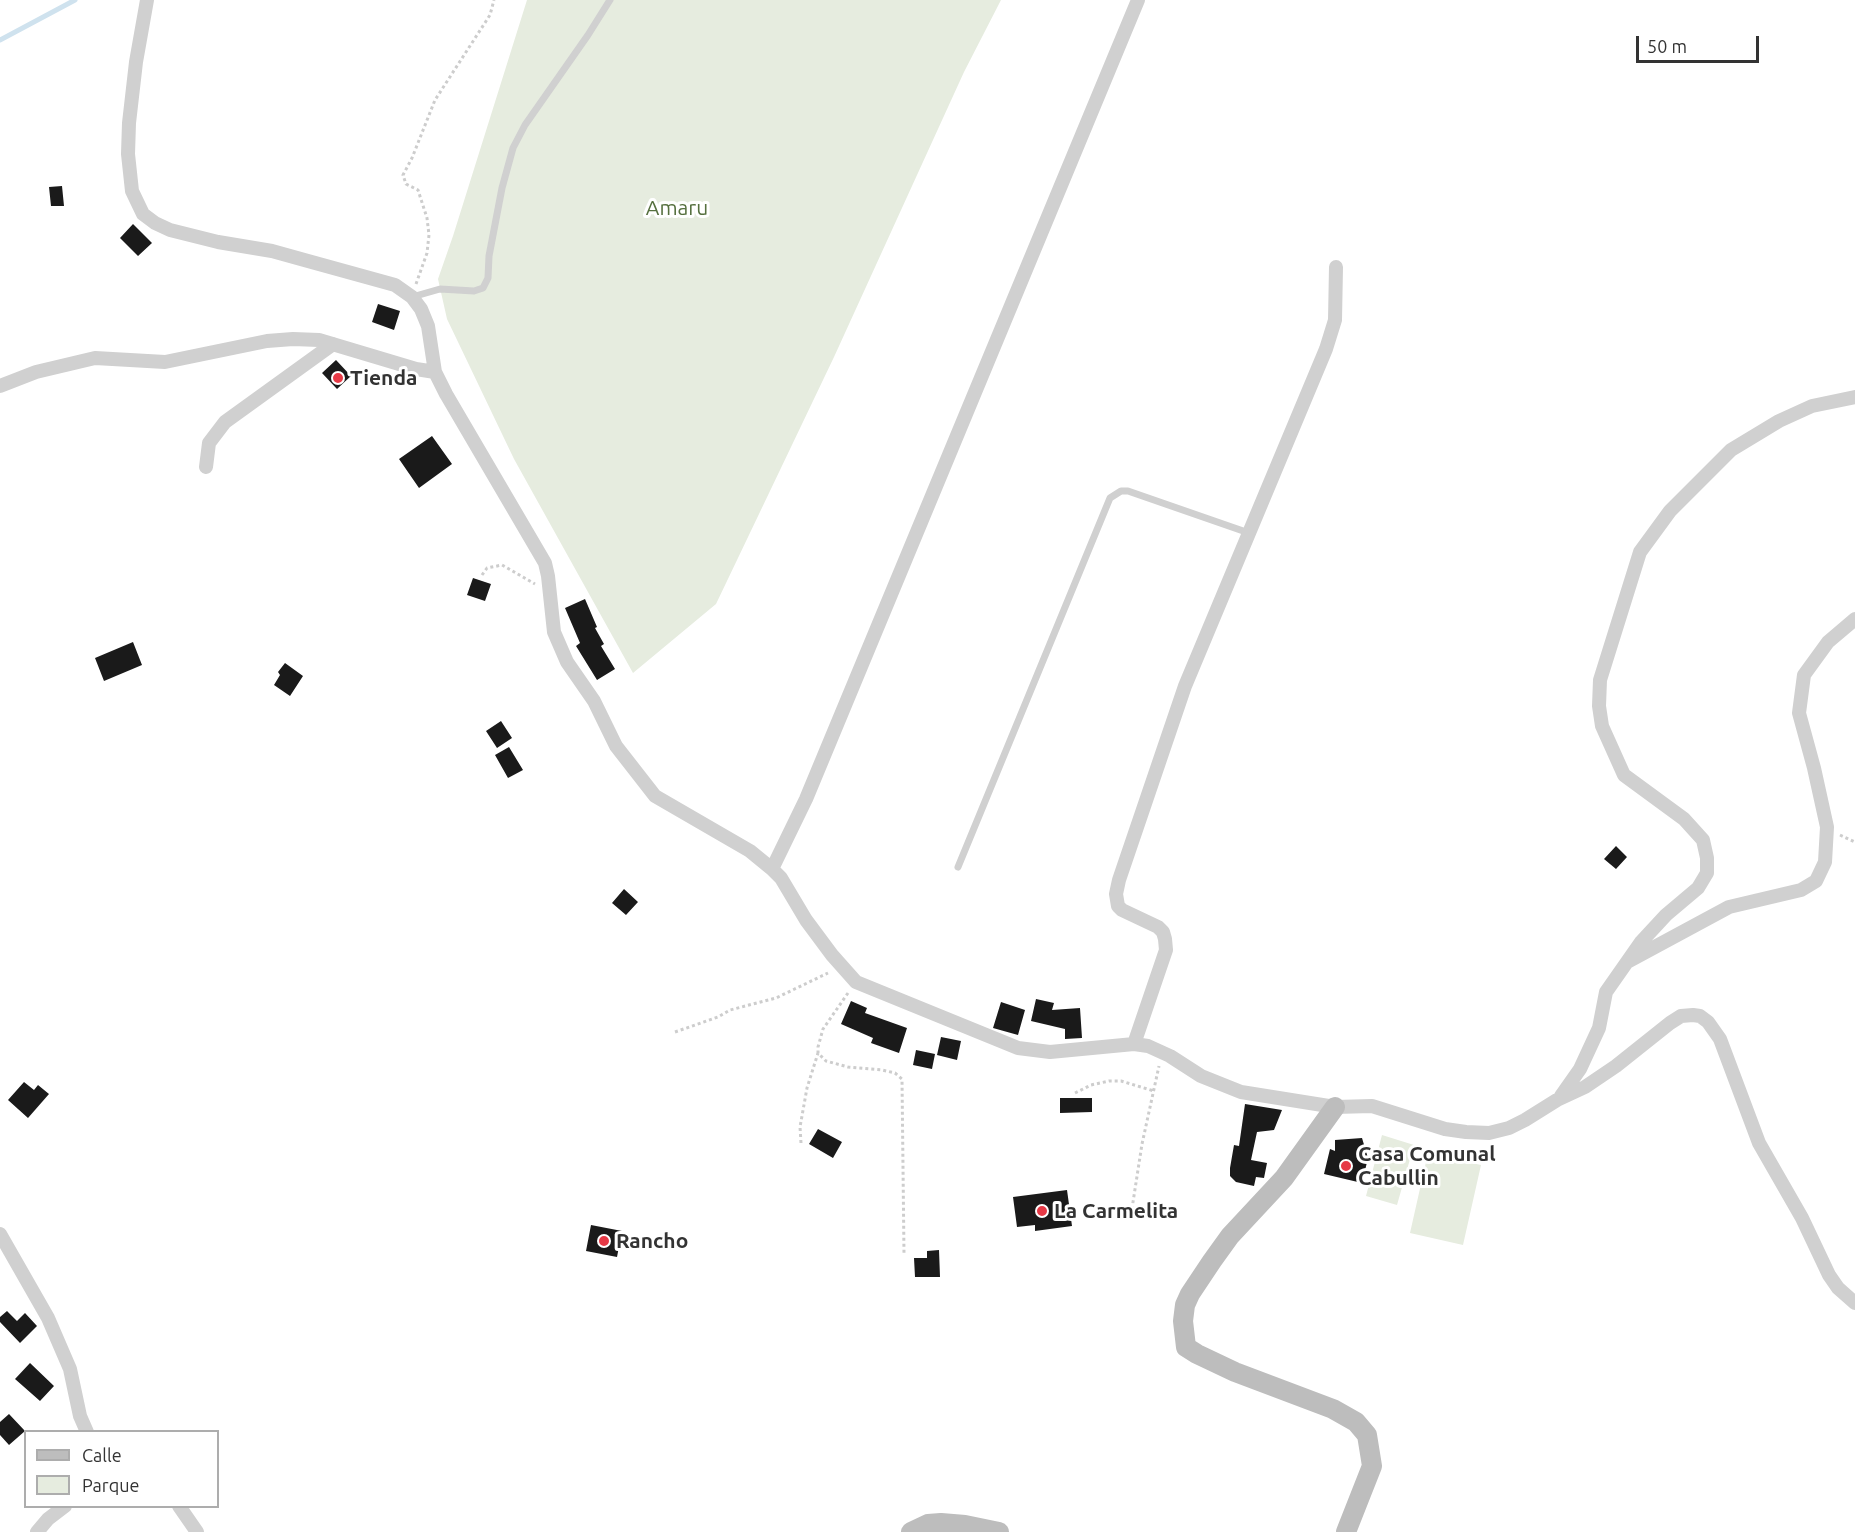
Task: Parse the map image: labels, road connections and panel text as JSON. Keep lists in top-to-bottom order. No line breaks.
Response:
{"parks":["Amaru"],"places":["Tienda","Casa Comunal Cabullin","La Carmelita","Rancho"],"legend":["Calle","Parque"],"scale_bar":"50 m"}
